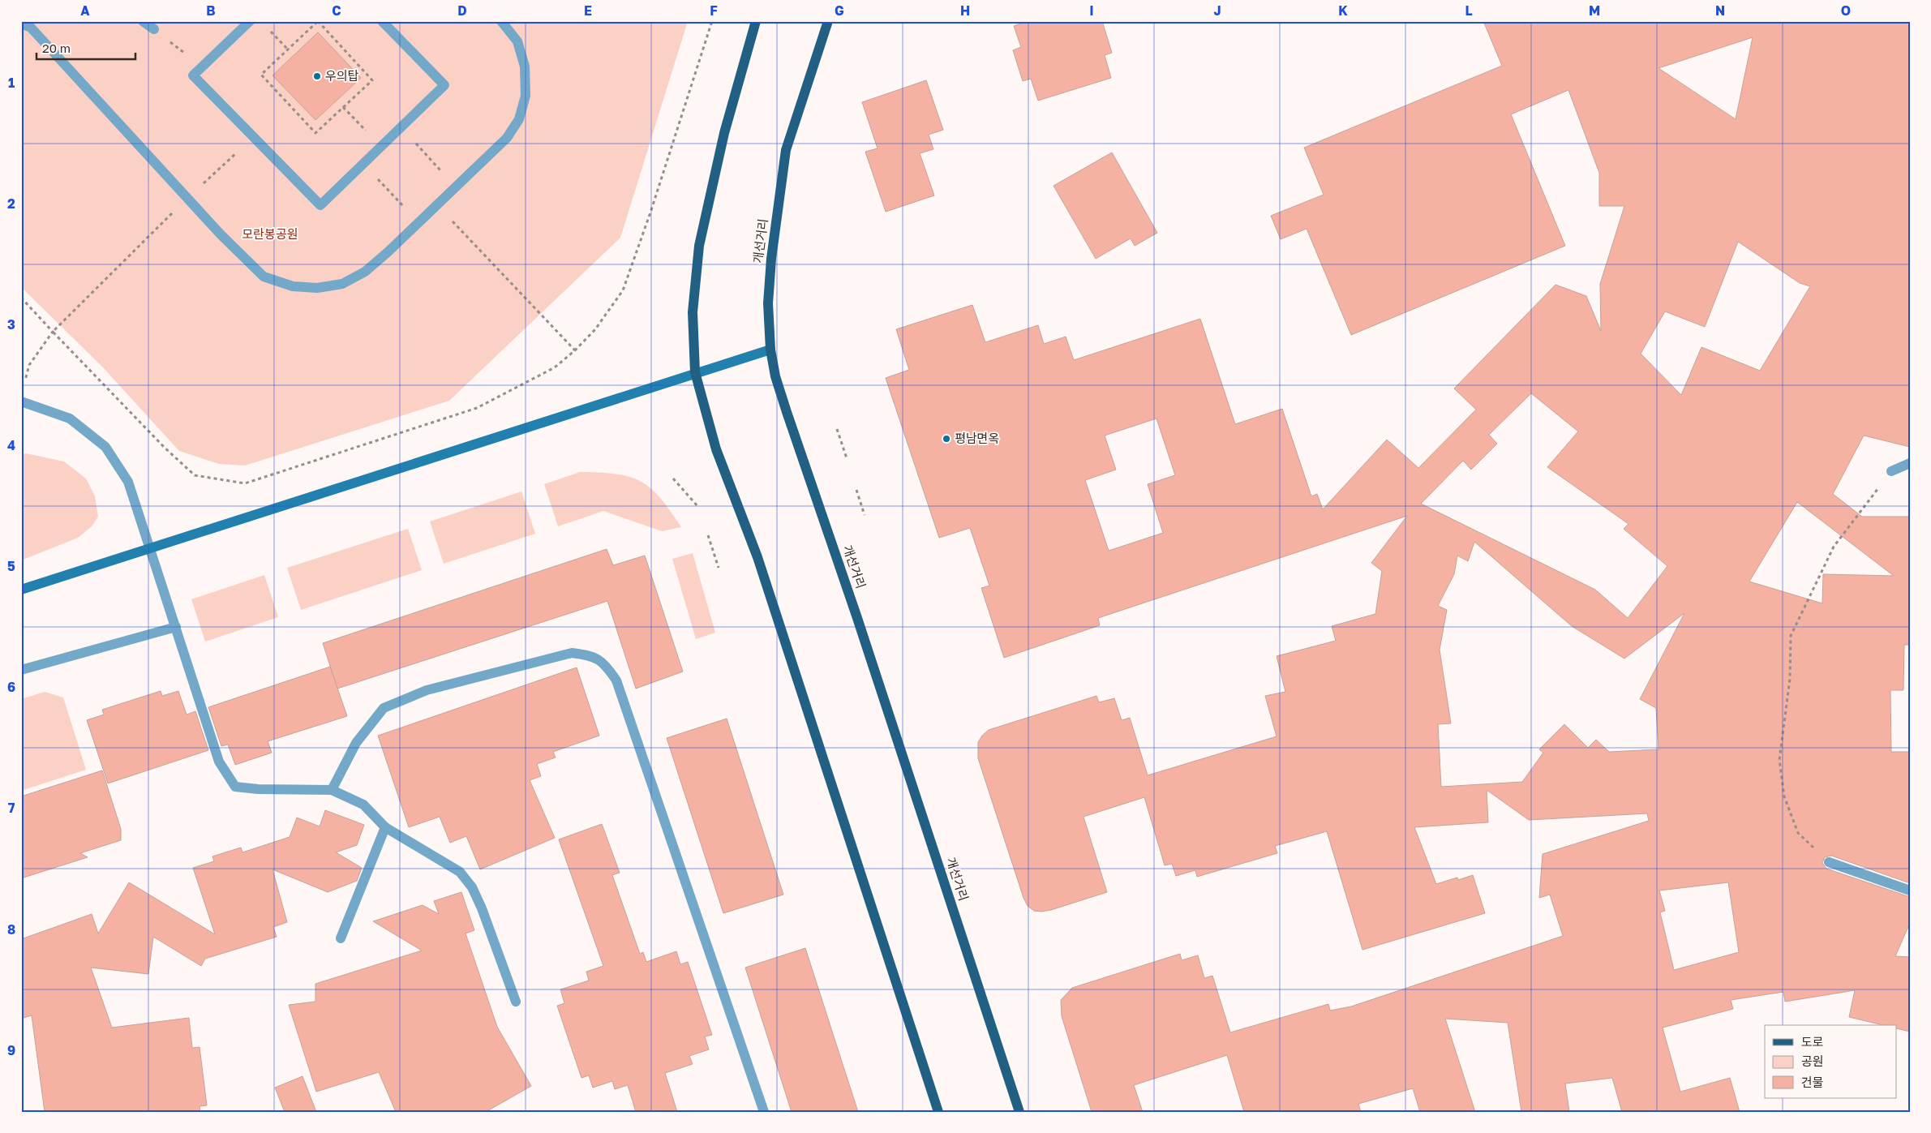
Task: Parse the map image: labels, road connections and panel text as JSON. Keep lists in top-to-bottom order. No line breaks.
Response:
{"streets":{"main road":["개선거리"]},"parks":["모란봉공원"],"places":["우의탑","평남면옥"],"legend":["도로","공원","건물"],"scale_bar":"20 m","grid":{"columns":["A","B","C","D","E","F","G","H","I","J","K","L","M","N","O"],"rows":["1","2","3","4","5","6","7","8","9"]}}
